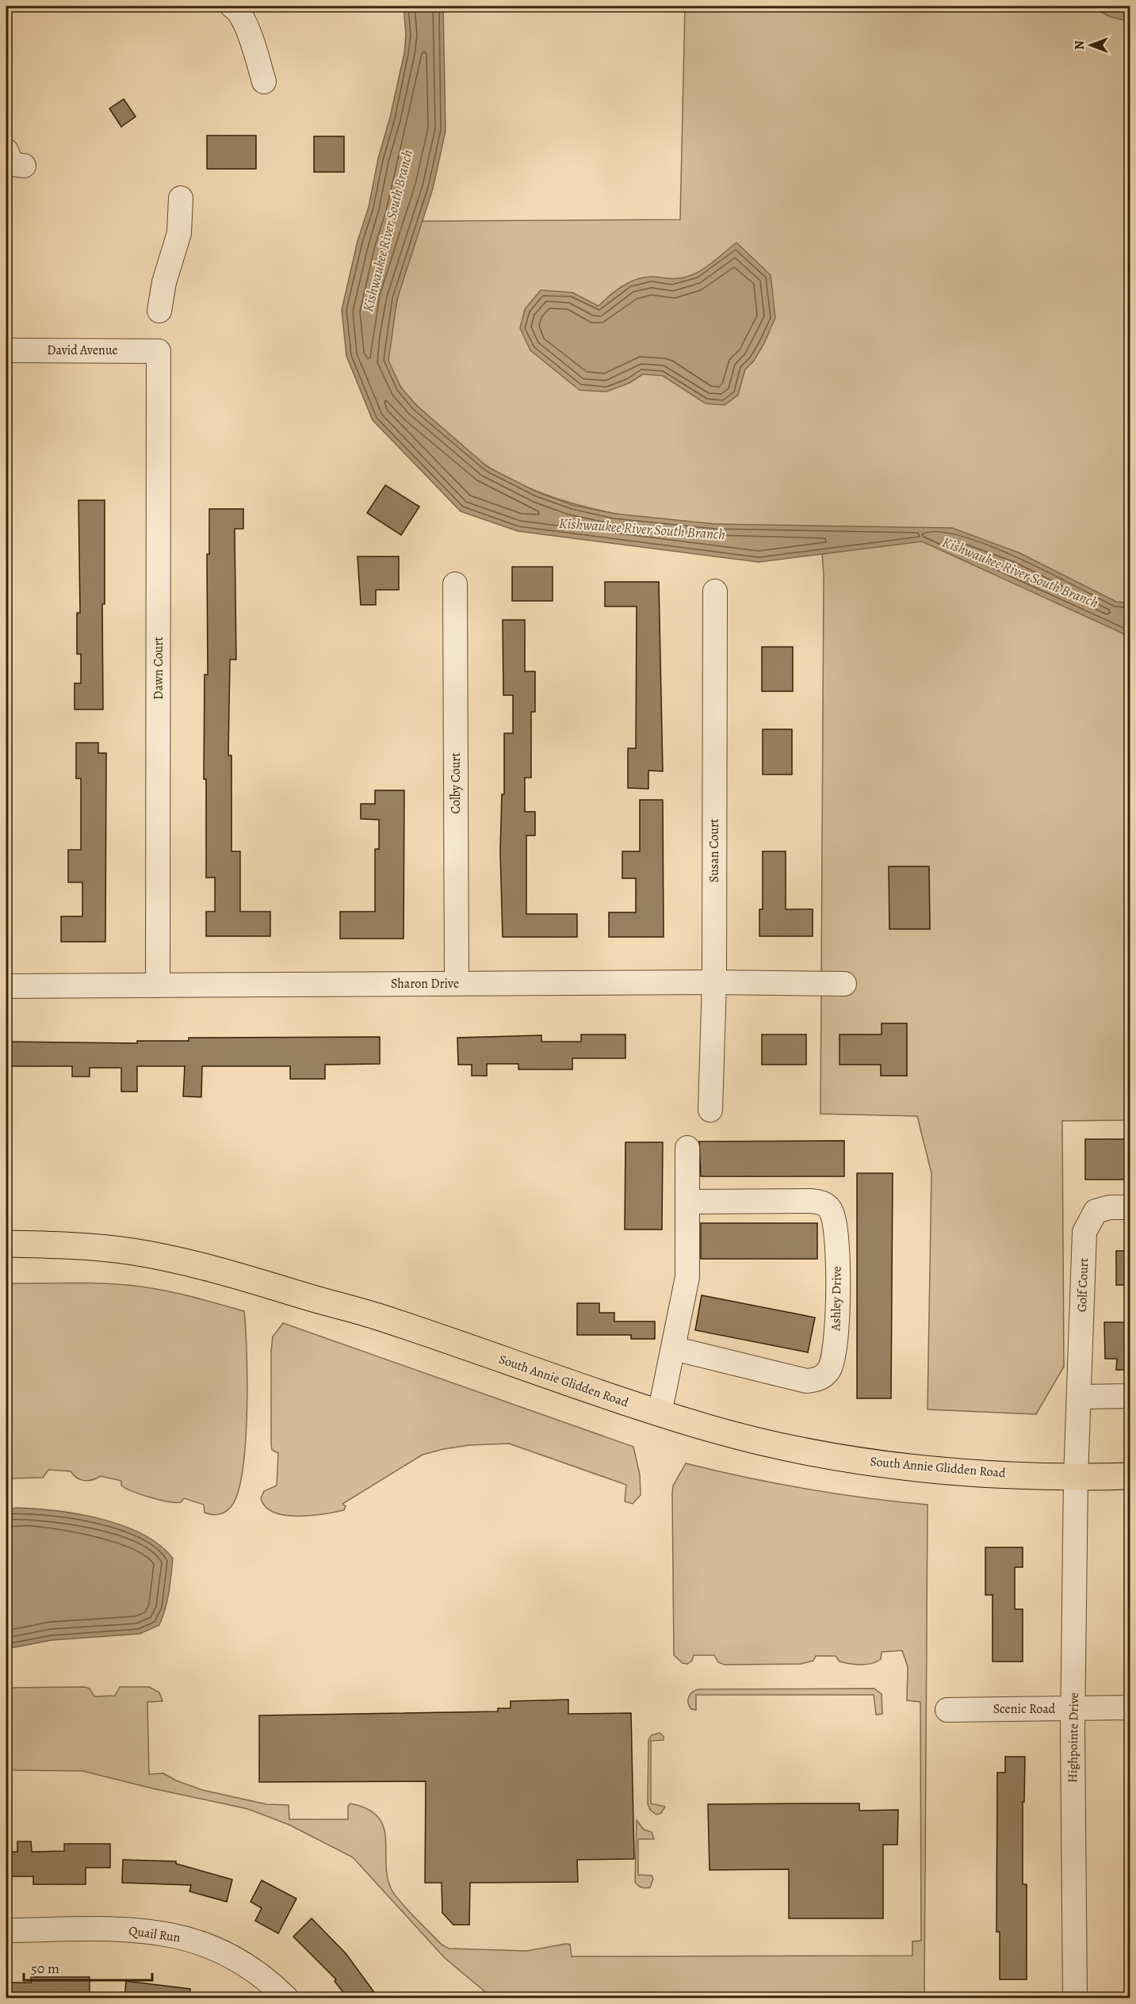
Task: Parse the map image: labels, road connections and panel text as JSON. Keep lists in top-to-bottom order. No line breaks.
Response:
{"streets":{"main road":["South Annie Glidden Road"],"street":["David Avenue","Dawn Court","Colby Court","Susan Court","Sharon Drive","Golf Court","Ashley Drive","Scenic Road","Highpointe Drive","Quail Run"]},"crossings":[["David Avenue","Dawn Court"],["Dawn Court","Sharon Drive"],["Colby Court","Sharon Drive"],["Susan Court","Sharon Drive"],["Golf Court","South Annie Glidden Road"],["Golf Court","Highpointe Drive"],["South Annie Glidden Road","Highpointe Drive"],["Scenic Road","Highpointe Drive"]],"water":["Kishwaukee River South Branch"],"scale_bar":"50 m","north":"left"}
